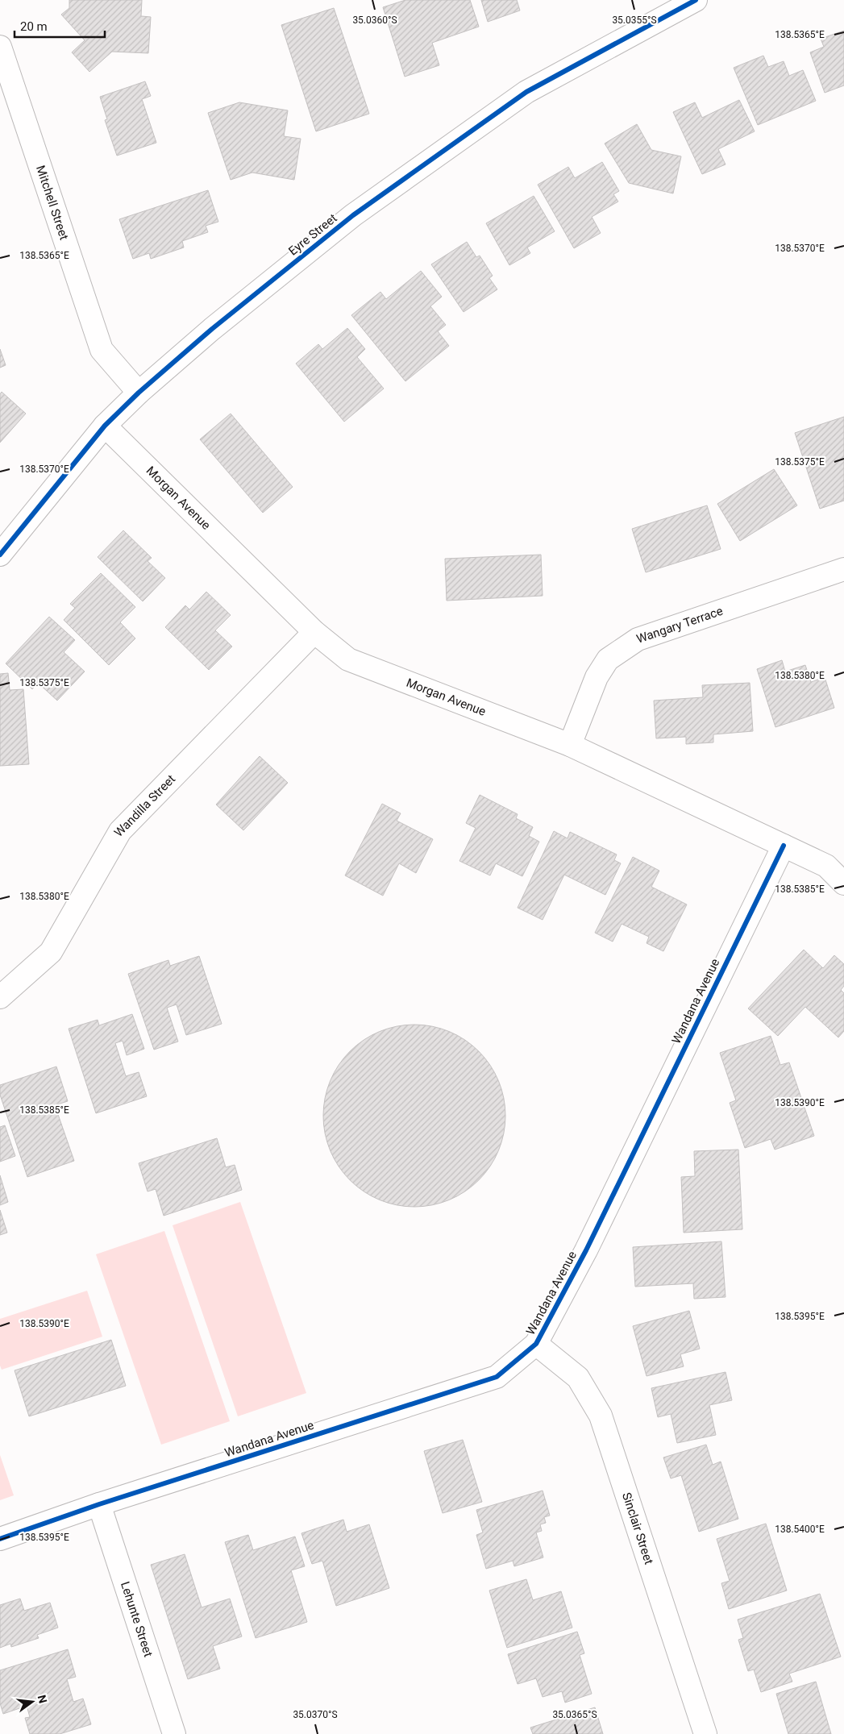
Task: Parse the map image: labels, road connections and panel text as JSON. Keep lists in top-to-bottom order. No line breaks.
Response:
{"streets":{"street":["Mitchell Street","Eyre Street","Morgan Avenue","Wangary Terrace","Wandilla Street","Wandana Avenue","Sinclair Street","Lehunte Street"]},"crossings":[["Mitchell Street","Eyre Street"],["Eyre Street","Morgan Avenue"],["Morgan Avenue","Wangary Terrace"],["Morgan Avenue","Wandilla Street"],["Morgan Avenue","Wandana Avenue"],["Wandana Avenue","Sinclair Street"],["Wandana Avenue","Lehunte Street"]],"scale_bar":"20 m","north":"right","coordinates":["35.0360°S","35.0355°S","138.5365°E","138.5370°E","138.5375°E","138.5380°E","138.5385°E","138.5390°E","138.5395°E","138.5400°E","35.0370°S","35.0365°S"]}
